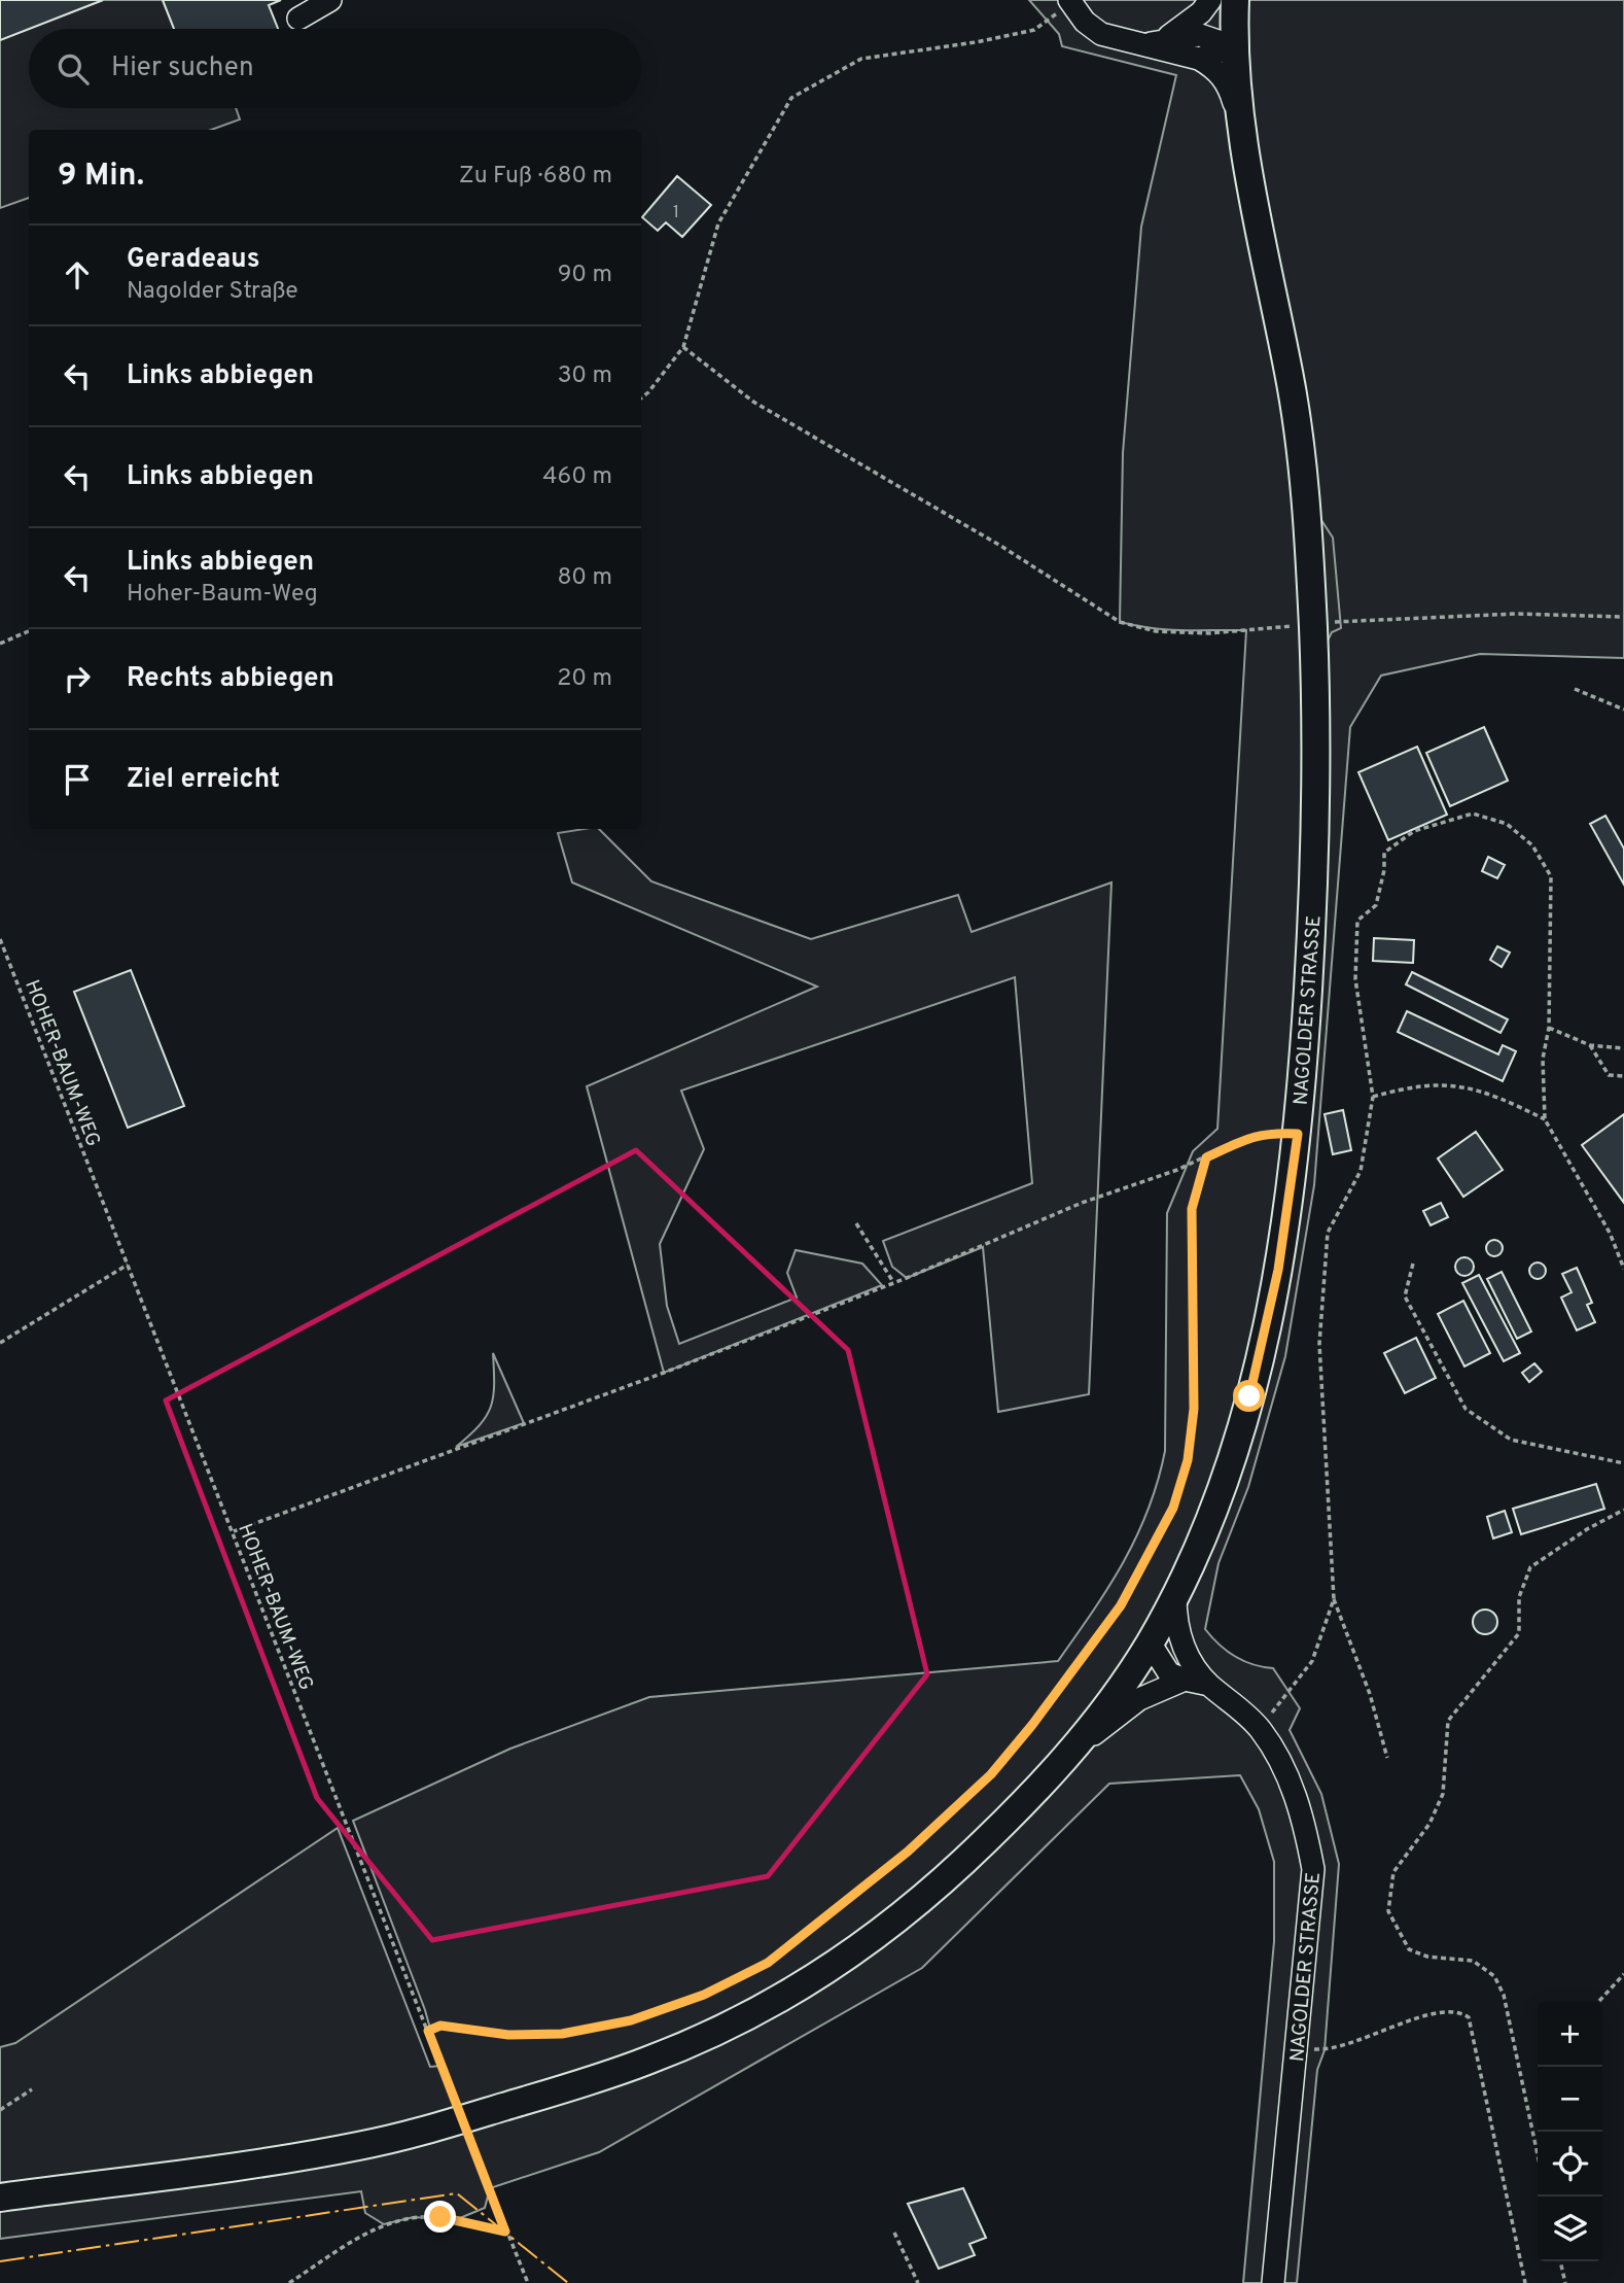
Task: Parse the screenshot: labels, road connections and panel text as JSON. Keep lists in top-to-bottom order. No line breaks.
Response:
{"streets":{"main road":["NAGOLDER STRASSE"],"path":["HOHER-BAUM-WEG"]},"house_numbers":["1"],"page":{"search":"Hier suchen","heading":["9 Min.","Zu Fuß · 680 m"],"list":[["Geradeaus","Nagolder Straße","90 m"],["Links abbiegen","30 m"],["Links abbiegen","460 m"],["Links abbiegen","Hoher-Baum-Weg","80 m"],["Rechts abbiegen","20 m"],"Ziel erreicht"],"map_buttons":["+","−"]}}
